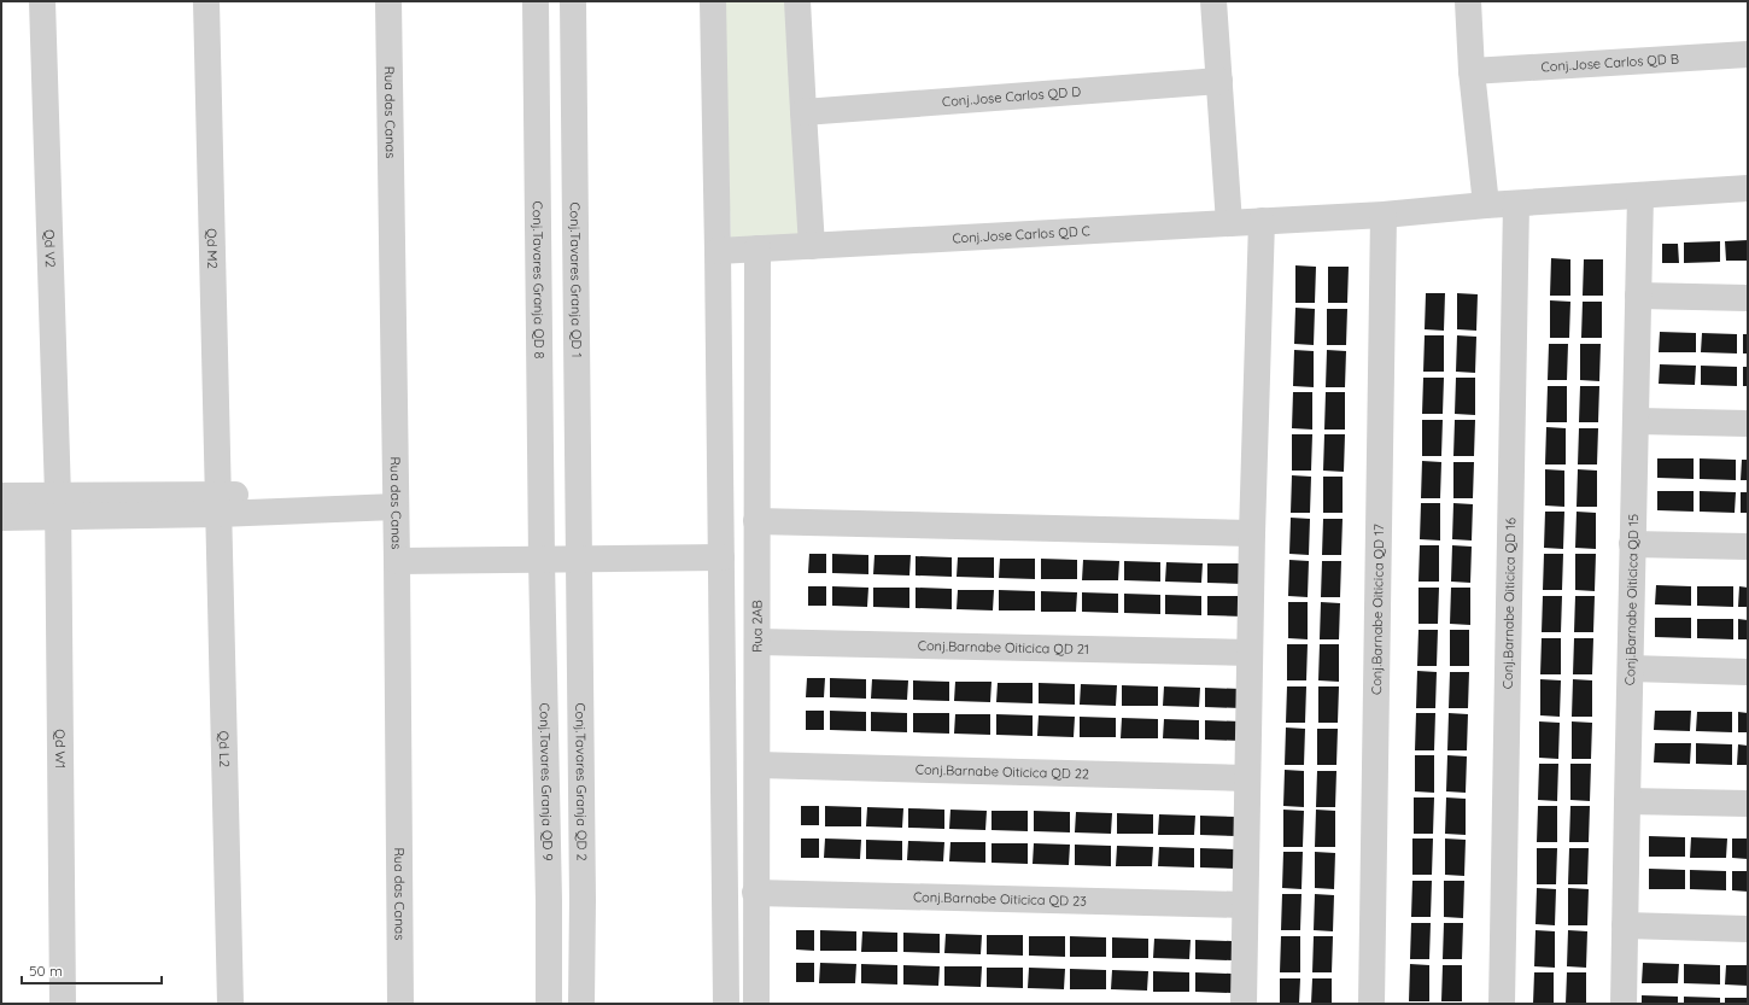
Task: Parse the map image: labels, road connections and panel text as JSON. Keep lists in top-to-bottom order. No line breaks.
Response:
{"streets":{"street":["Conj.Jose Carlos QD B","Conj.Jose Carlos QD D","Rua das Canas","Conj.Jose Carlos QD C","Qd V2","Qd M2","Conj.Tavares Granja QD 8","Conj.Tavares Granja QD 1","Conj.Barnabe Oiticica QD 15","Conj.Barnabe Oiticica QD 16","Conj.Barnabe Oiticica QD 17","Rua 2AB","Conj.Barnabe Oiticica QD 21","Qd W1","Qd L2","Conj.Barnabe Oiticica QD 22","Conj.Tavares Granja QD 9","Conj.Tavares Granja QD 2","Conj.Barnabe Oiticica QD 23"]},"crossings":[["Conj.Jose Carlos QD C","Conj.Barnabe Oiticica QD 15"],["Conj.Jose Carlos QD C","Conj.Barnabe Oiticica QD 16"],["Conj.Jose Carlos QD C","Conj.Barnabe Oiticica QD 17"],["Conj.Jose Carlos QD C","Rua 2AB"],["Qd V2","Qd W1"],["Qd M2","Qd L2"],["Conj.Tavares Granja QD 8","Conj.Tavares Granja QD 9"],["Conj.Tavares Granja QD 1","Conj.Tavares Granja QD 2"],["Rua 2AB","Conj.Barnabe Oiticica QD 21"],["Rua 2AB","Conj.Barnabe Oiticica QD 22"],["Rua 2AB","Conj.Barnabe Oiticica QD 23"]],"scale_bar":"50 m"}
